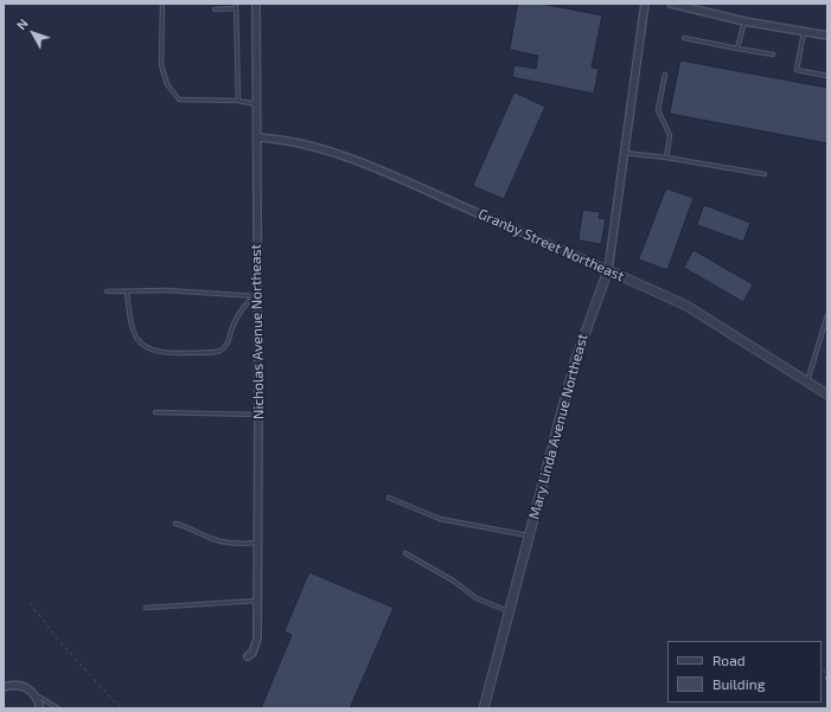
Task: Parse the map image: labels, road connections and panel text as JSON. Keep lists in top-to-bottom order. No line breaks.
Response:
{"streets":{"street":["Granby Street Northeast","Nicholas Avenue Northeast","Mary Linda Avenue Northeast"]},"crossings":[["Granby Street Northeast","Nicholas Avenue Northeast"],["Granby Street Northeast","Mary Linda Avenue Northeast"]],"legend":["Road","Building"],"north":"top left"}
